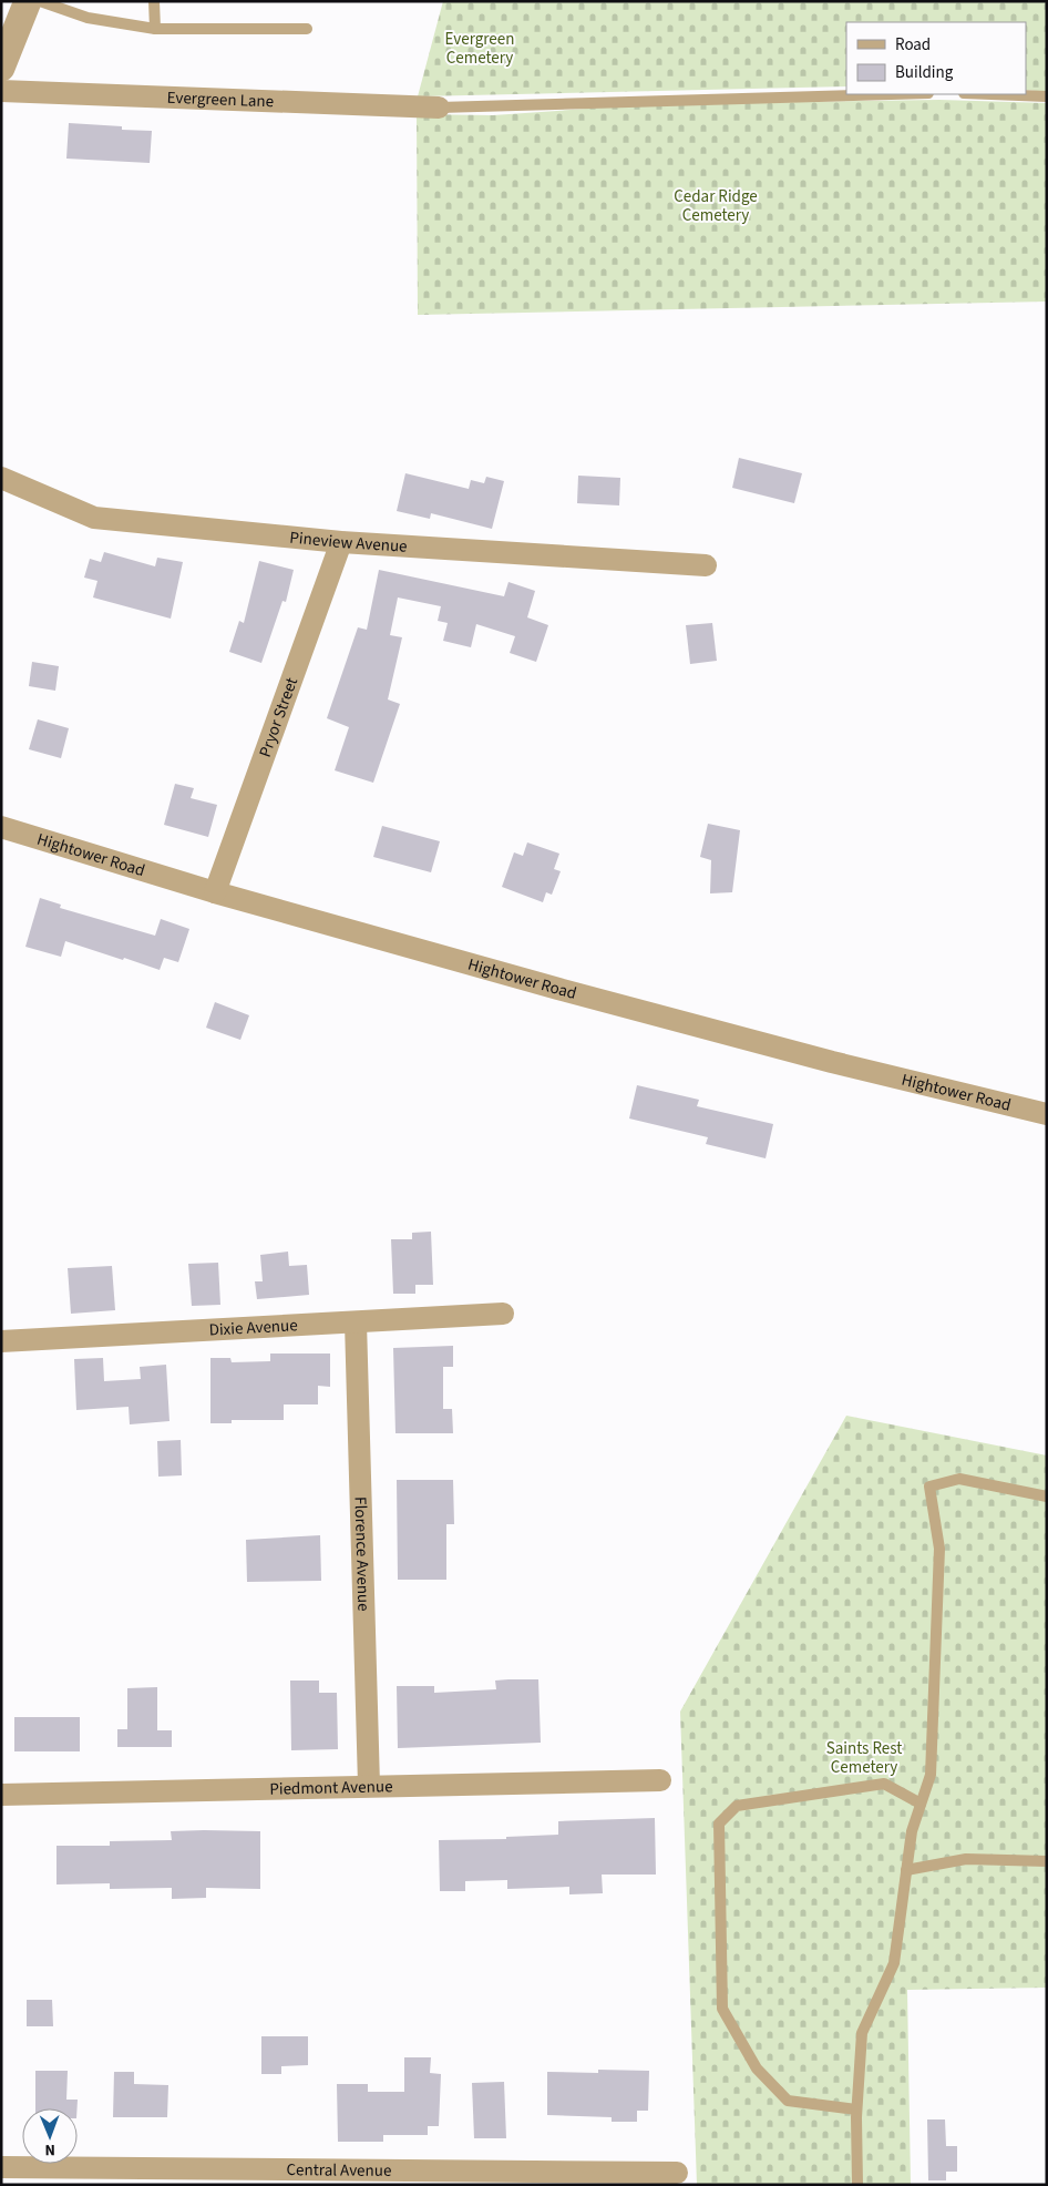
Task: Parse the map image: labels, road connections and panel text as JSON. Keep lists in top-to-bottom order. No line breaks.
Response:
{"streets":{"street":["Evergreen Lane","Pineview Avenue","Pryor Street","Hightower Road","Dixie Avenue","Florence Avenue","Piedmont Avenue","Central Avenue"]},"crossings":[["Pineview Avenue","Pryor Street"],["Pryor Street","Hightower Road"],["Dixie Avenue","Florence Avenue"],["Florence Avenue","Piedmont Avenue"]],"parks":["Evergreen Cemetery","Cedar Ridge Cemetery","Saints Rest Cemetery"],"legend":["Road","Building"],"north":"bottom"}
